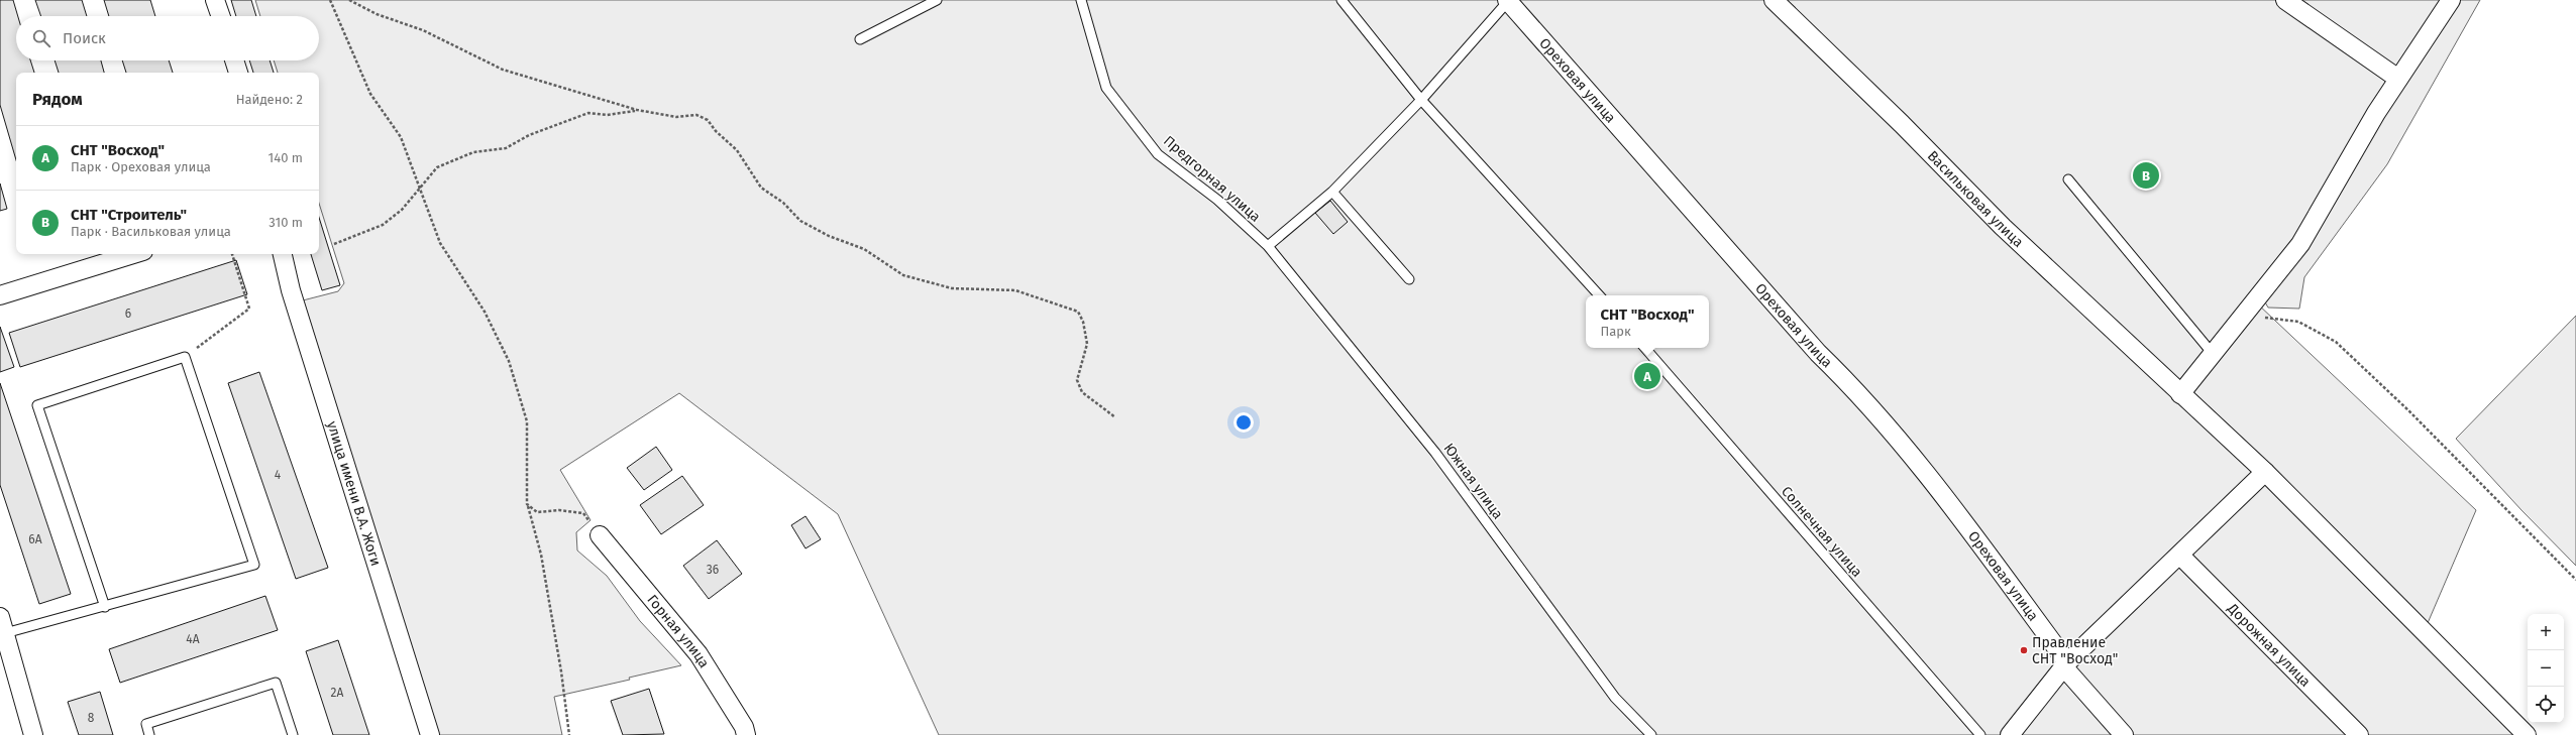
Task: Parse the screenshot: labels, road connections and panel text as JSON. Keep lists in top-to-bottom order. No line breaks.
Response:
{"streets":{"street":["Ореховая улица","Васильковая улица","улица имени В.А. Жоги","Горная улица","Дорожная улица"],"lane":["Предгорная улица","Южная улица","Солнечная улица"]},"crossings":[["Предгорная улица","Южная улица"]],"places":["Правление СНТ \"Восход\""],"house_numbers":["6","4","6А","36","4А","2А","8"],"page":{"search":"Поиск","heading":["Рядом","Найдено: 2"],"list":[{"mark":"A","name":"СНТ \"Восход\"","note":"Парк · Ореховая улица","value":"140 m"},{"mark":"B","name":"СНТ \"Строитель\"","note":"Парк · Васильковая улица","value":"310 m"}],"pins":["B","A"],"popup":["СНТ \"Восход\"","Парк"],"map_buttons":["+","−"]}}
